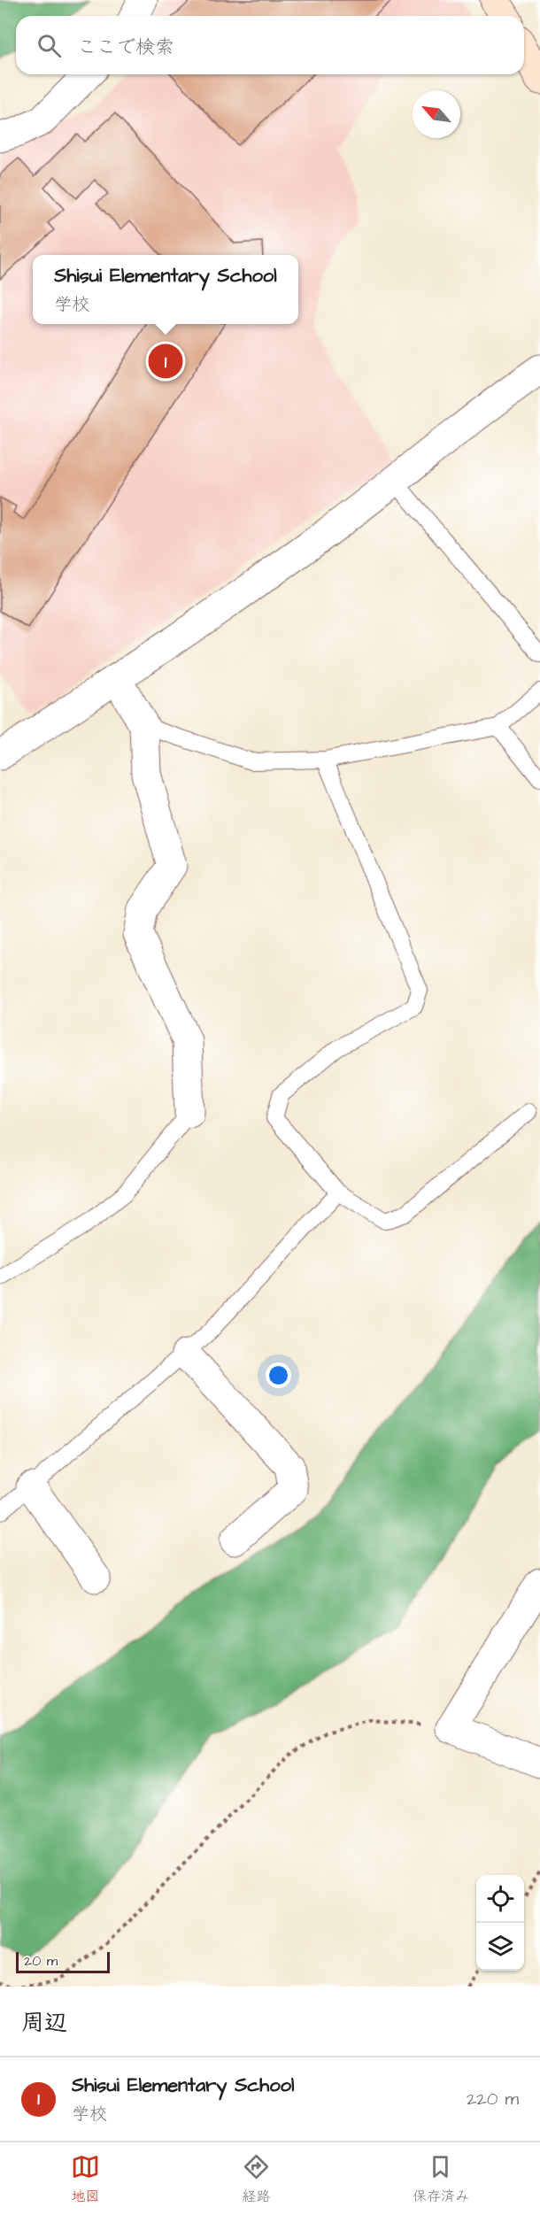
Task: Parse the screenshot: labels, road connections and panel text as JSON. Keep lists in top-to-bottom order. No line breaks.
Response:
{"scale_bar":"20 m","north":"top left","page":{"search":"ここで検索","popup":["Shisui Elementary School","学校"],"pins":"1","scale":"20 m","heading":"周辺","list":[{"mark":"1","name":"Shisui Elementary School","note":"学校","value":"220 m"}],"nav":["地図","経路","保存済み"]}}
